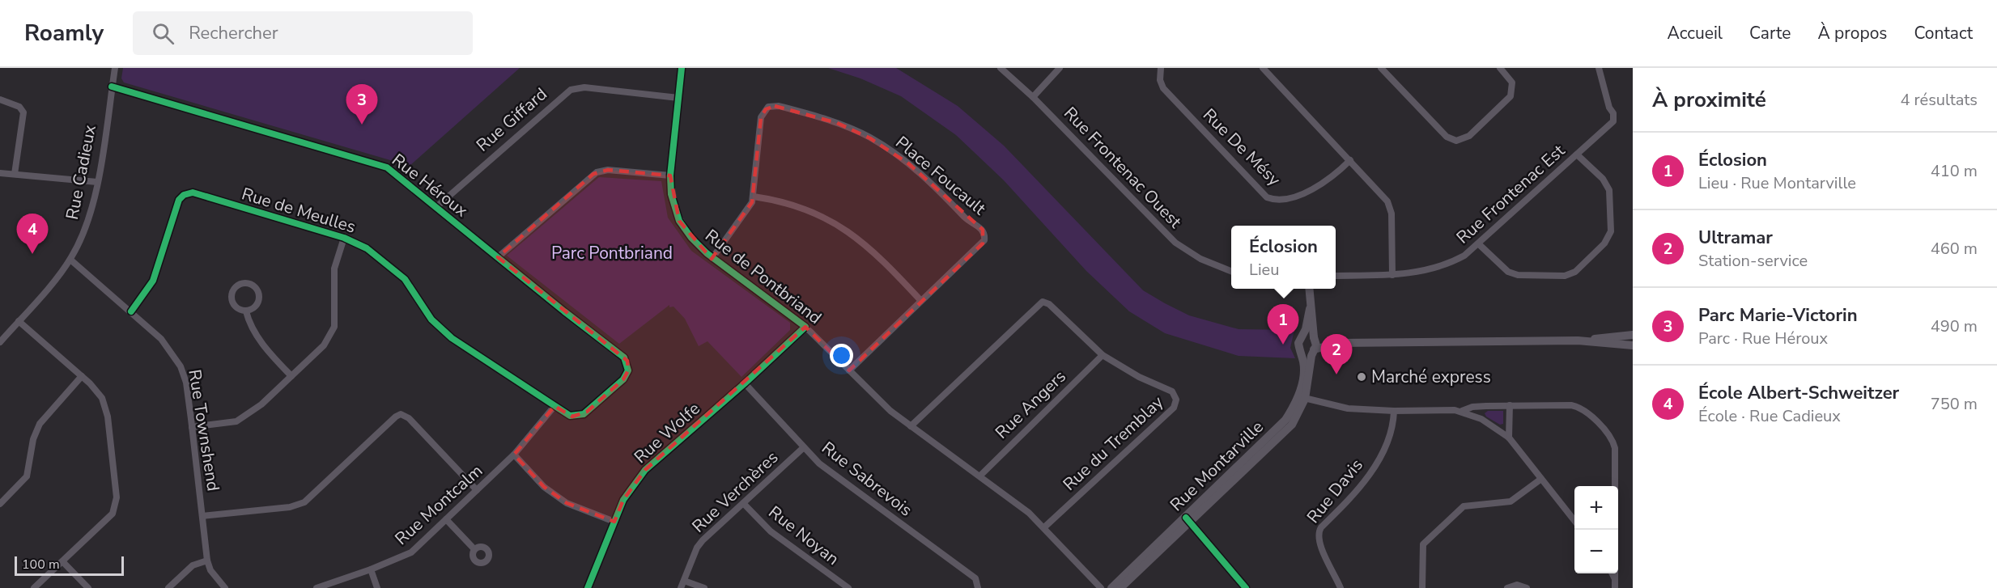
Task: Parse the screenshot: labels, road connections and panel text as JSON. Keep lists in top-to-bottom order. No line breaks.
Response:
{"streets":{"street":["Rue Giffard","Rue De Mésy","Rue Frontenac Ouest","Rue Cadieux","Place Foucault","Rue Héroux","Rue Frontenac Est","Rue de Meulles","Rue de Pontbriand","Rue Angers","Rue Townshend","Rue Wolfe","Rue du Tremblay","Rue Montarville","Rue Sabrevois","Rue Davis","Rue Verchères","Rue Montcalm","Rue Noyan"]},"crossings":[["Rue Giffard","Rue Héroux"],["Rue Giffard","Rue de Pontbriand"],["Rue Cadieux","Rue Héroux"],["Rue Cadieux","Rue Townshend"],["Place Foucault","Rue de Pontbriand"],["Rue Héroux","Rue de Meulles"],["Rue de Meulles","Rue Townshend"],["Rue de Meulles","Rue Montcalm"],["Rue de Pontbriand","Rue Angers"],["Rue de Pontbriand","Rue Wolfe"],["Rue de Pontbriand","Rue du Tremblay"],["Rue Angers","Rue du Tremblay"],["Rue Wolfe","Rue Sabrevois"],["Rue Sabrevois","Rue Verchères"],["Rue Verchères","Rue Noyan"]],"parks":["Parc Pontbriand"],"places":["Marché express"],"scale_bar":"100 m","page":{"header":"Roamly","search":"Rechercher","nav":["Accueil","Carte","À propos","Contact"],"heading":["À proximité","4 résultats"],"pins":["3","4","1","2"],"list":[{"mark":"1","name":"Éclosion","note":"Lieu · Rue Montarville","value":"410 m"},{"mark":"2","name":"Ultramar","note":"Station-service","value":"460 m"},{"mark":"3","name":"Parc Marie-Victorin","note":"Parc · Rue Héroux","value":"490 m"},{"mark":"4","name":"École Albert-Schweitzer","note":"École · Rue Cadieux","value":"750 m"}],"popup":["Éclosion","Lieu"],"map_buttons":["+","−"],"scale":"100 m"}}
